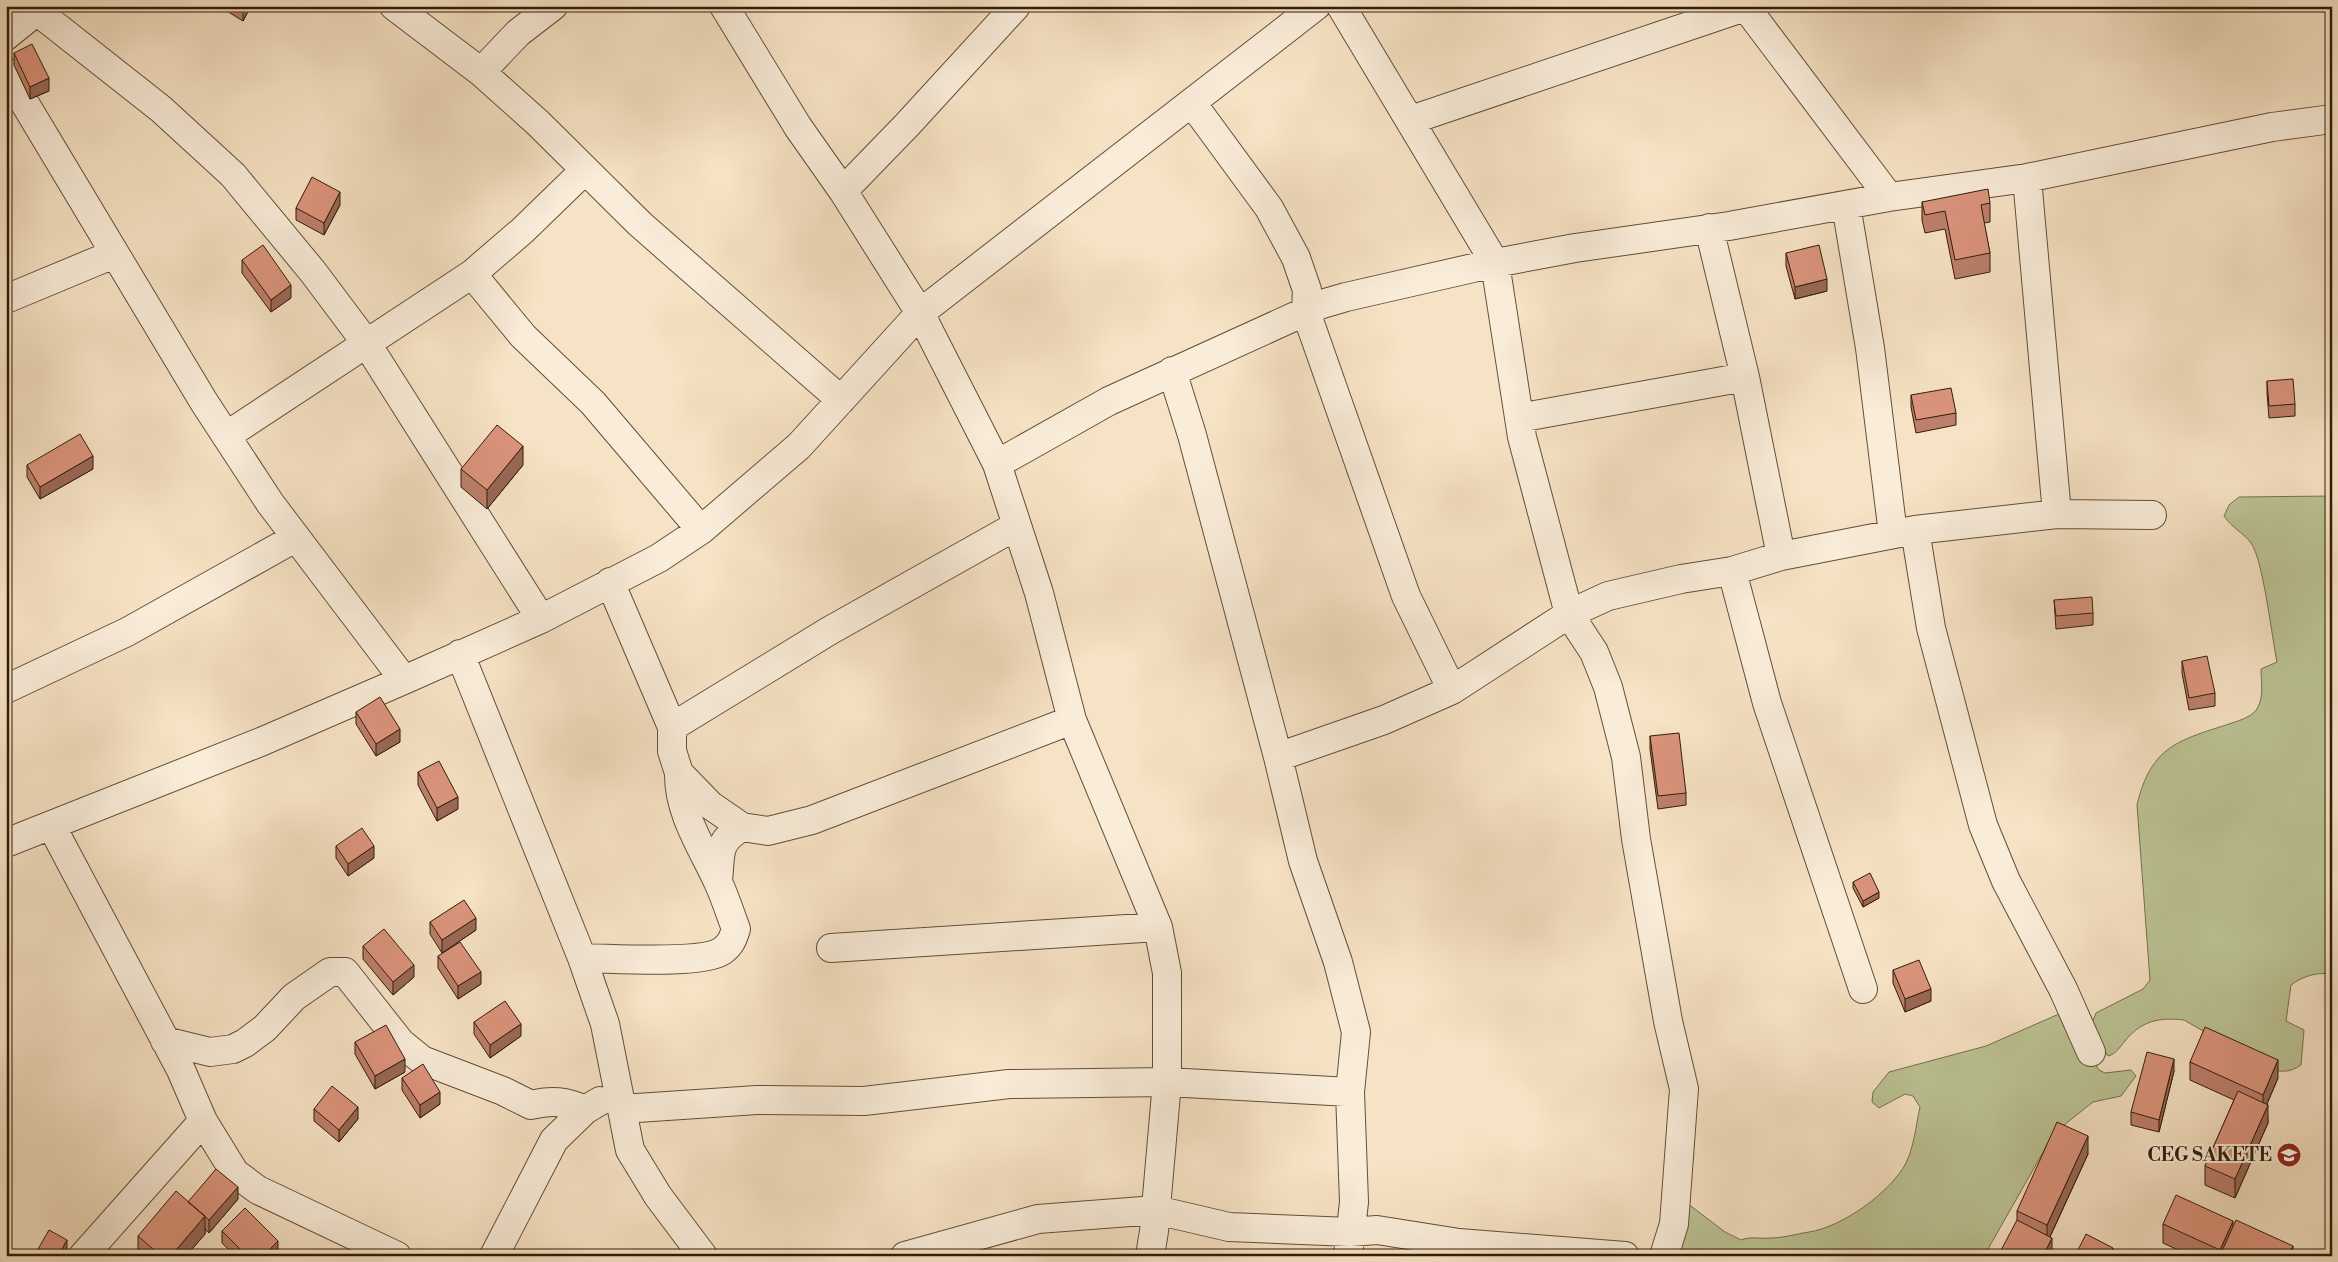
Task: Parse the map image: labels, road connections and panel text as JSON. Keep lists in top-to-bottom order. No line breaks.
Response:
{"places":{"school or university":["CEG SAKETE"]}}
